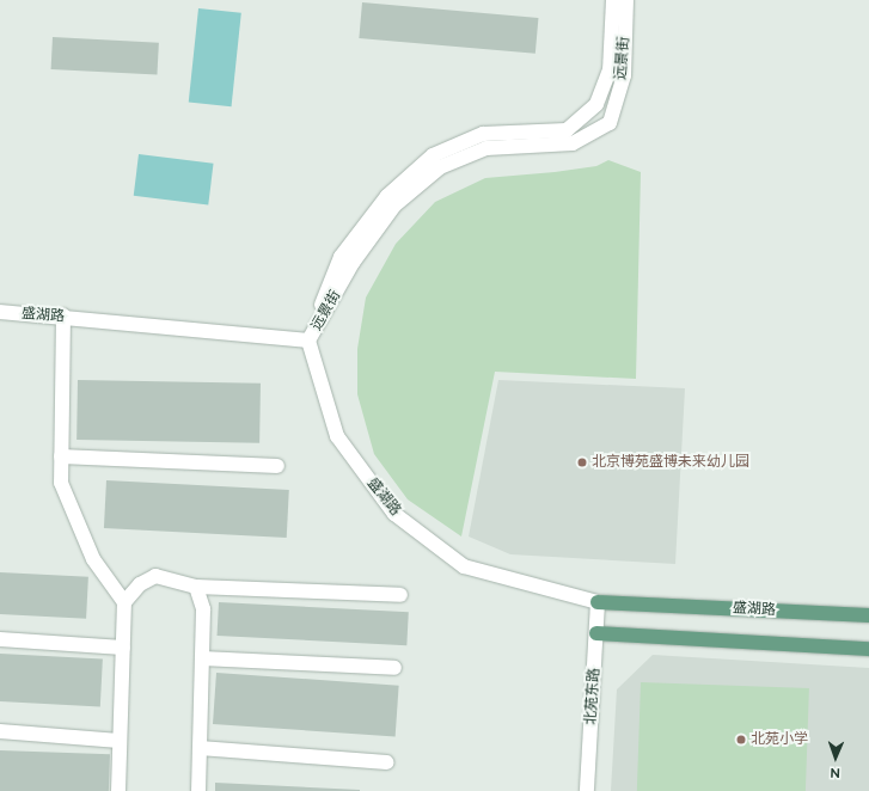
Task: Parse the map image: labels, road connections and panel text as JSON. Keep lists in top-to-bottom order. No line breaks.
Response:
{"streets":{"main road":["盛湖路"],"street":["远景街","北苑东路"]},"crossings":[["远景街","盛湖路"],["盛湖路","北苑东路"]],"places":["北京博苑盛博未来幼儿园","北苑小学"],"north":"bottom"}
